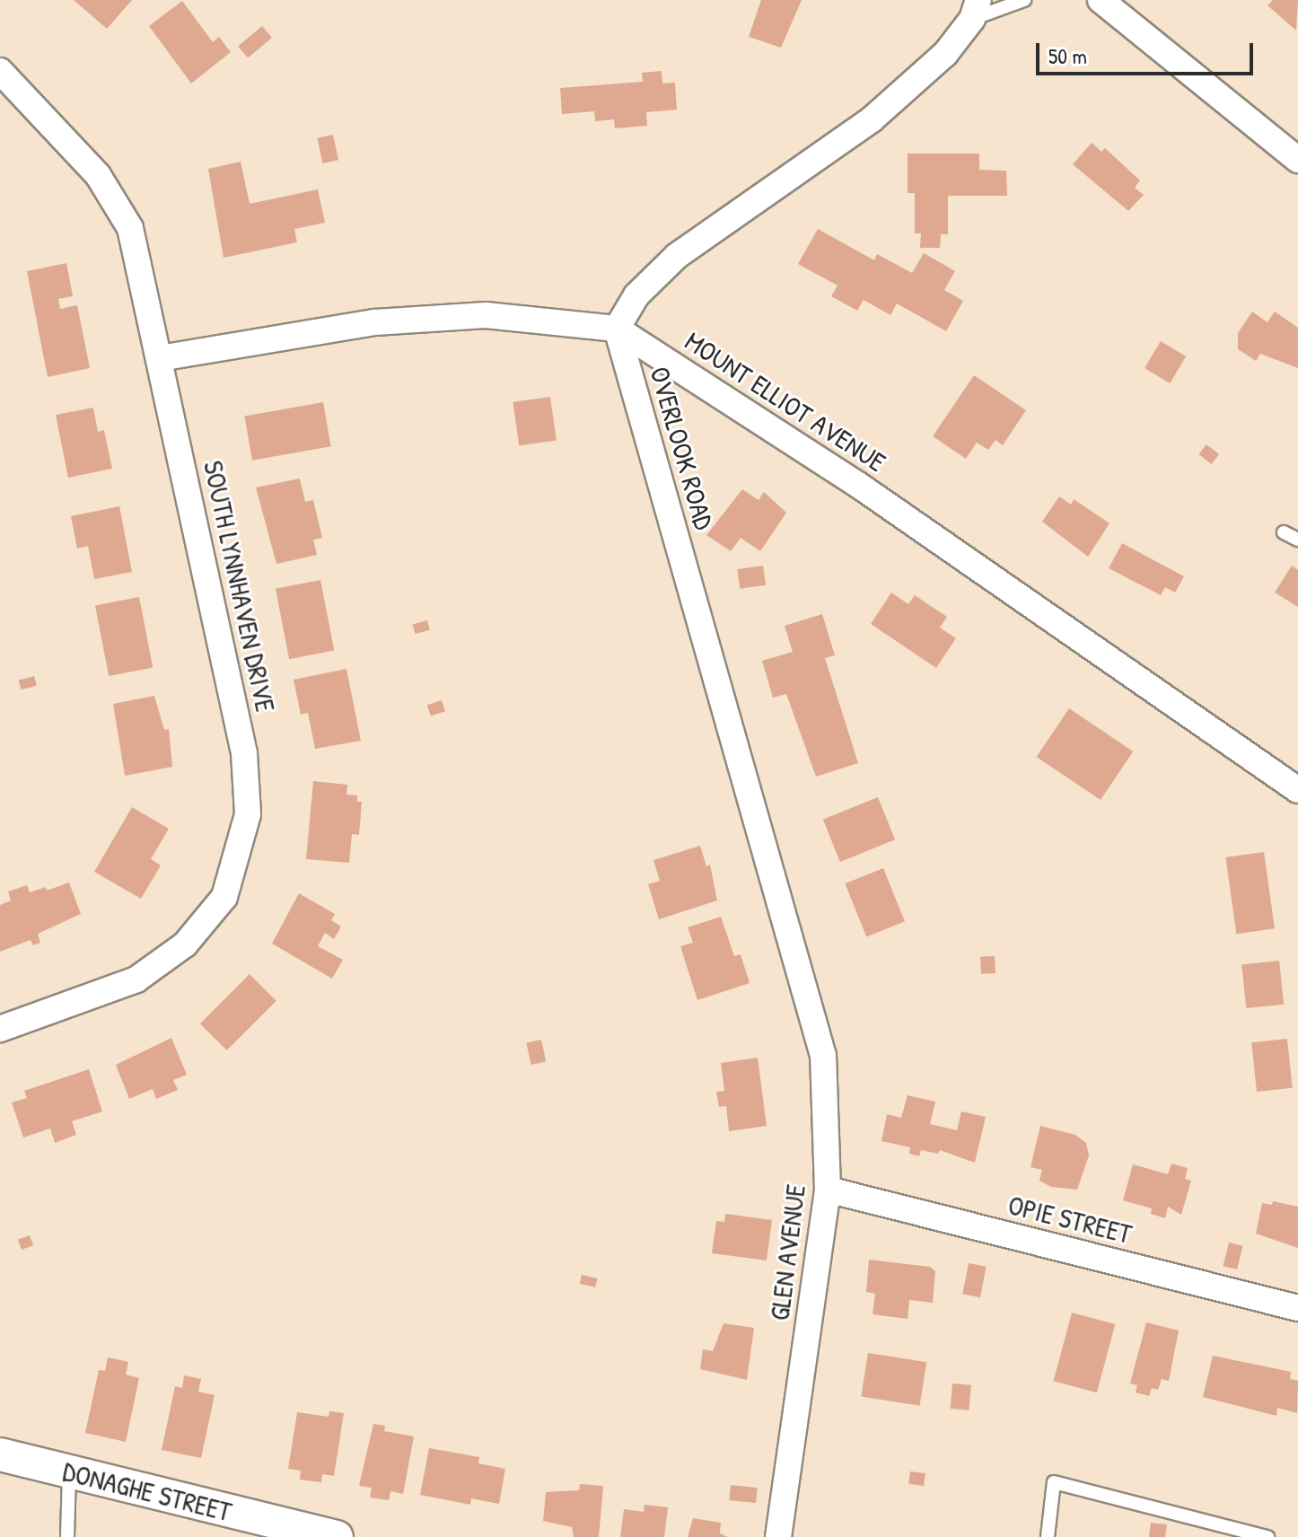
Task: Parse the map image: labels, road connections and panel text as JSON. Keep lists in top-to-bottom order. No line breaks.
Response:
{"streets":{"street":["MOUNT ELLIOT AVENUE","OVERLOOK ROAD","SOUTH LYNNHAVEN DRIVE","OPIE STREET","GLEN AVENUE","DONAGHE STREET"]},"crossings":[["MOUNT ELLIOT AVENUE","OVERLOOK ROAD"],["MOUNT ELLIOT AVENUE","SOUTH LYNNHAVEN DRIVE"],["OVERLOOK ROAD","GLEN AVENUE"],["OPIE STREET","GLEN AVENUE"]],"scale_bar":"50 m"}
